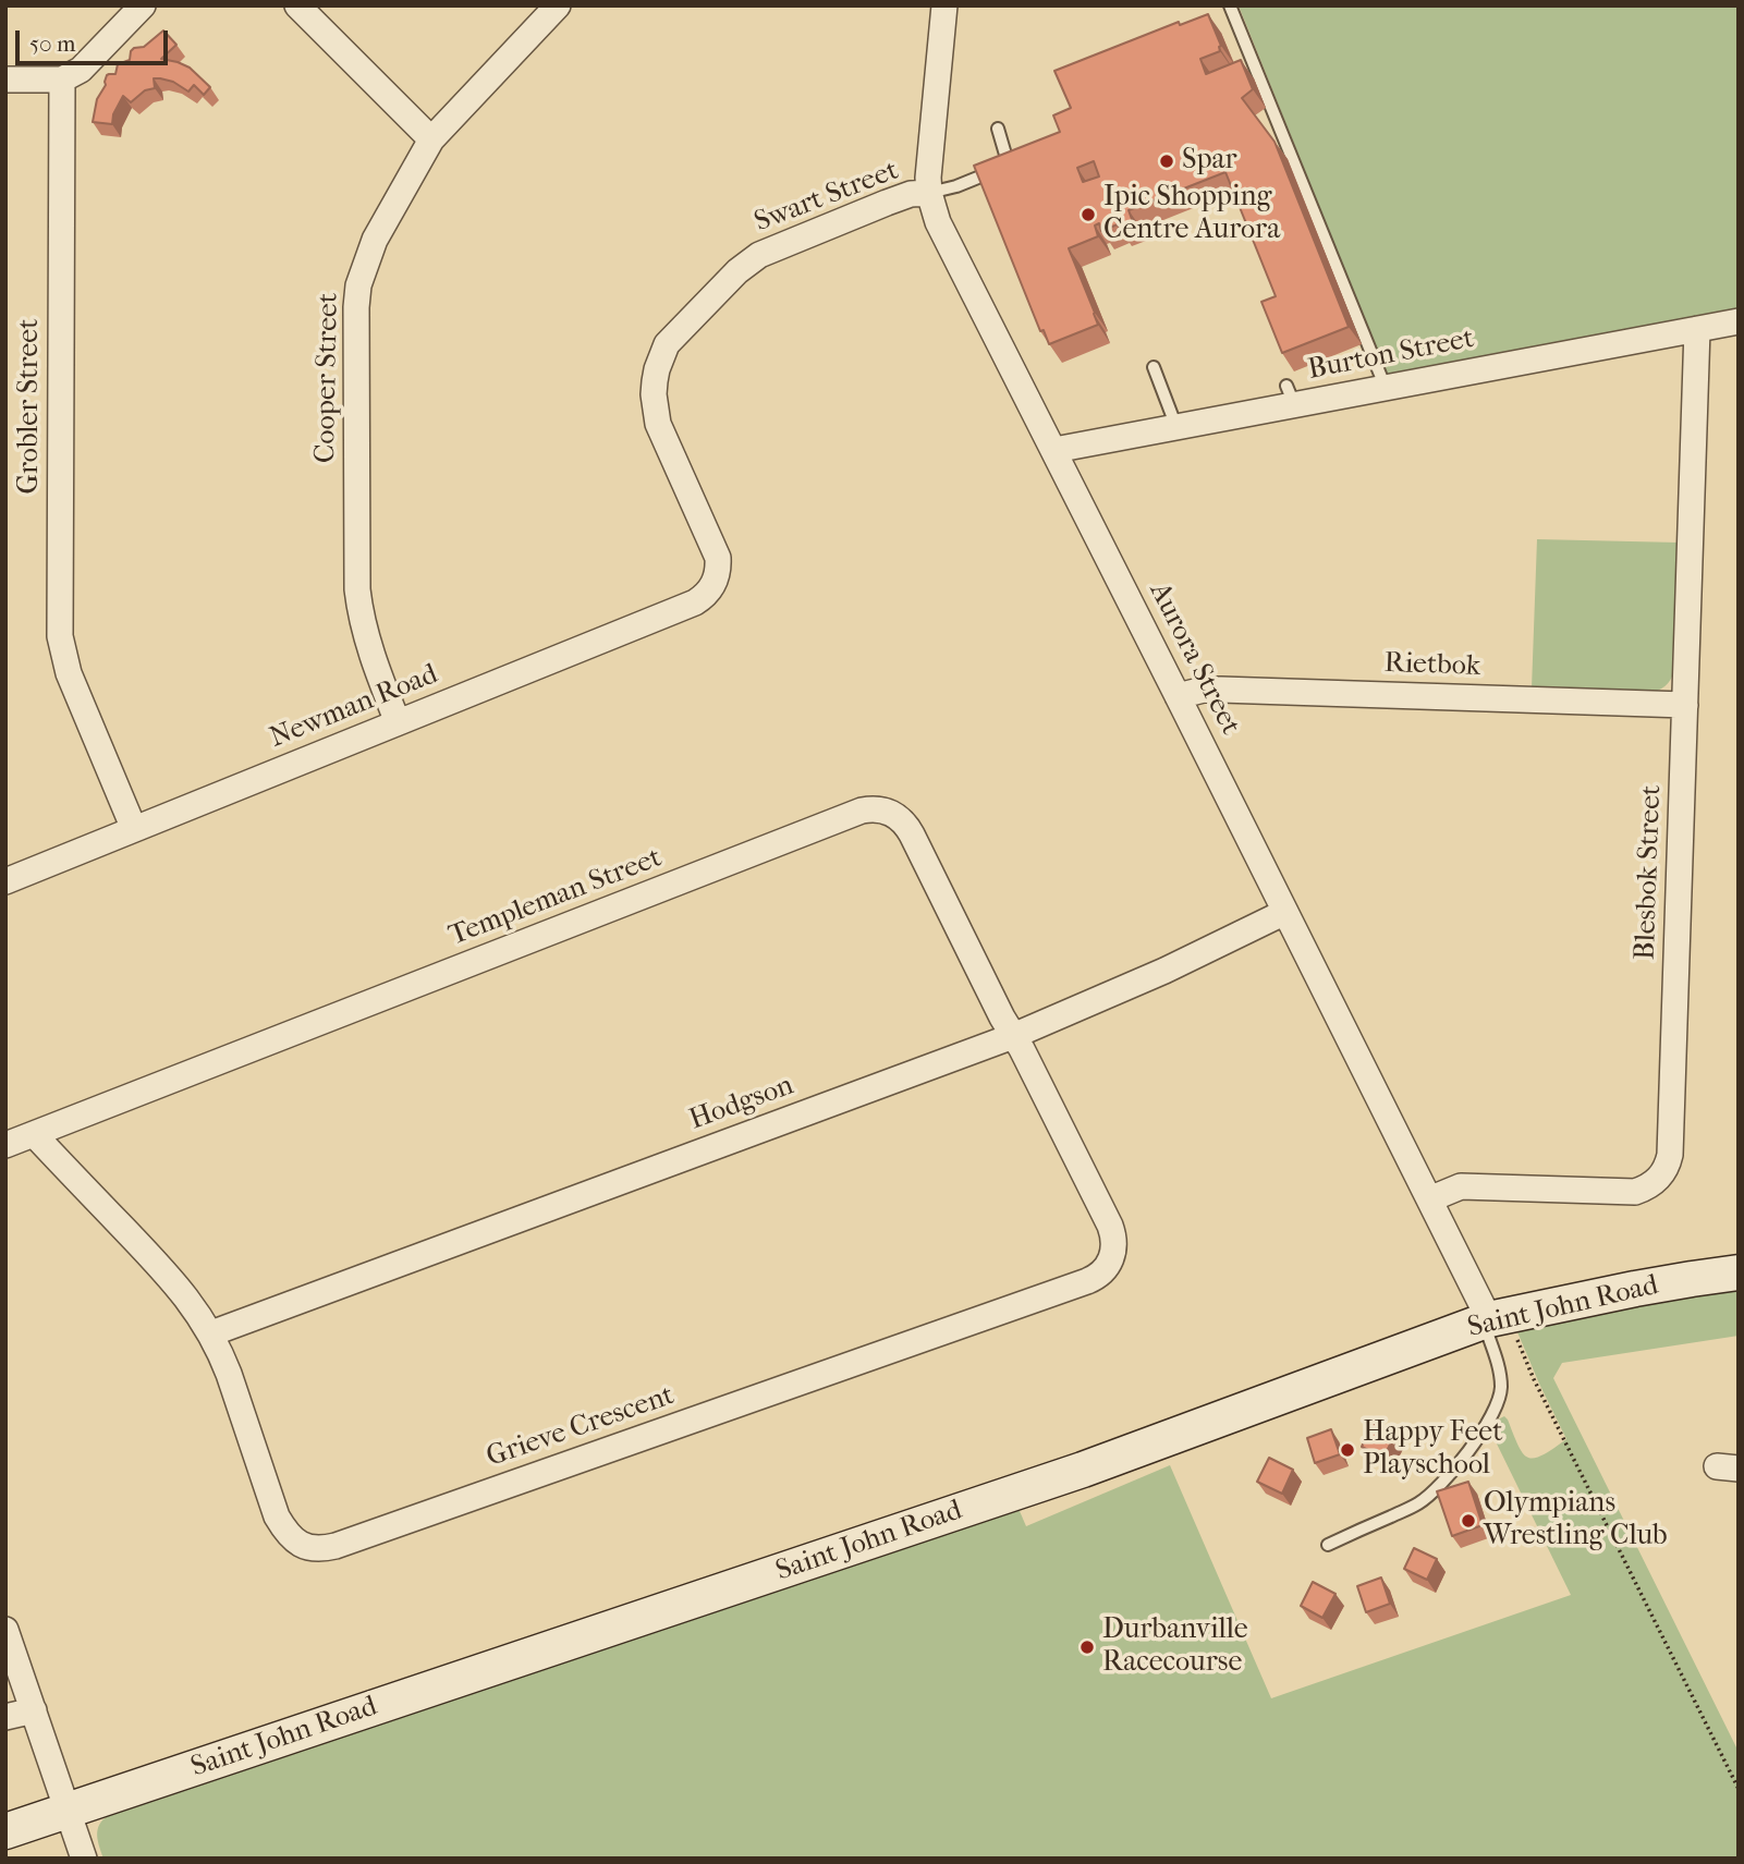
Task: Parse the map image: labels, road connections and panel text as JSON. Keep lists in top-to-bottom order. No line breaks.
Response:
{"streets":{"main road":["Saint John Road"],"street":["Swart Street","Burton Street","Cooper Street","Grobler Street","Aurora Street","Rietbok","Newman Road","Blesbok Street","Templeman Street","Hodgson","Grieve Crescent"]},"crossings":[["Swart Street","Aurora Street"],["Swart Street","Newman Road"],["Burton Street","Aurora Street"],["Burton Street","Blesbok Street"],["Cooper Street","Newman Road"],["Grobler Street","Newman Road"],["Aurora Street","Rietbok"],["Aurora Street","Blesbok Street"],["Aurora Street","Hodgson"],["Aurora Street","Saint John Road"],["Rietbok","Blesbok Street"],["Templeman Street","Hodgson"],["Templeman Street","Grieve Crescent"],["Hodgson","Grieve Crescent"]],"places":["Spar","Ipic Shopping Centre Aurora","Happy Feet Playschool","Olympians Wrestling Club","Durbanville Racecourse"],"scale_bar":"50 m"}
